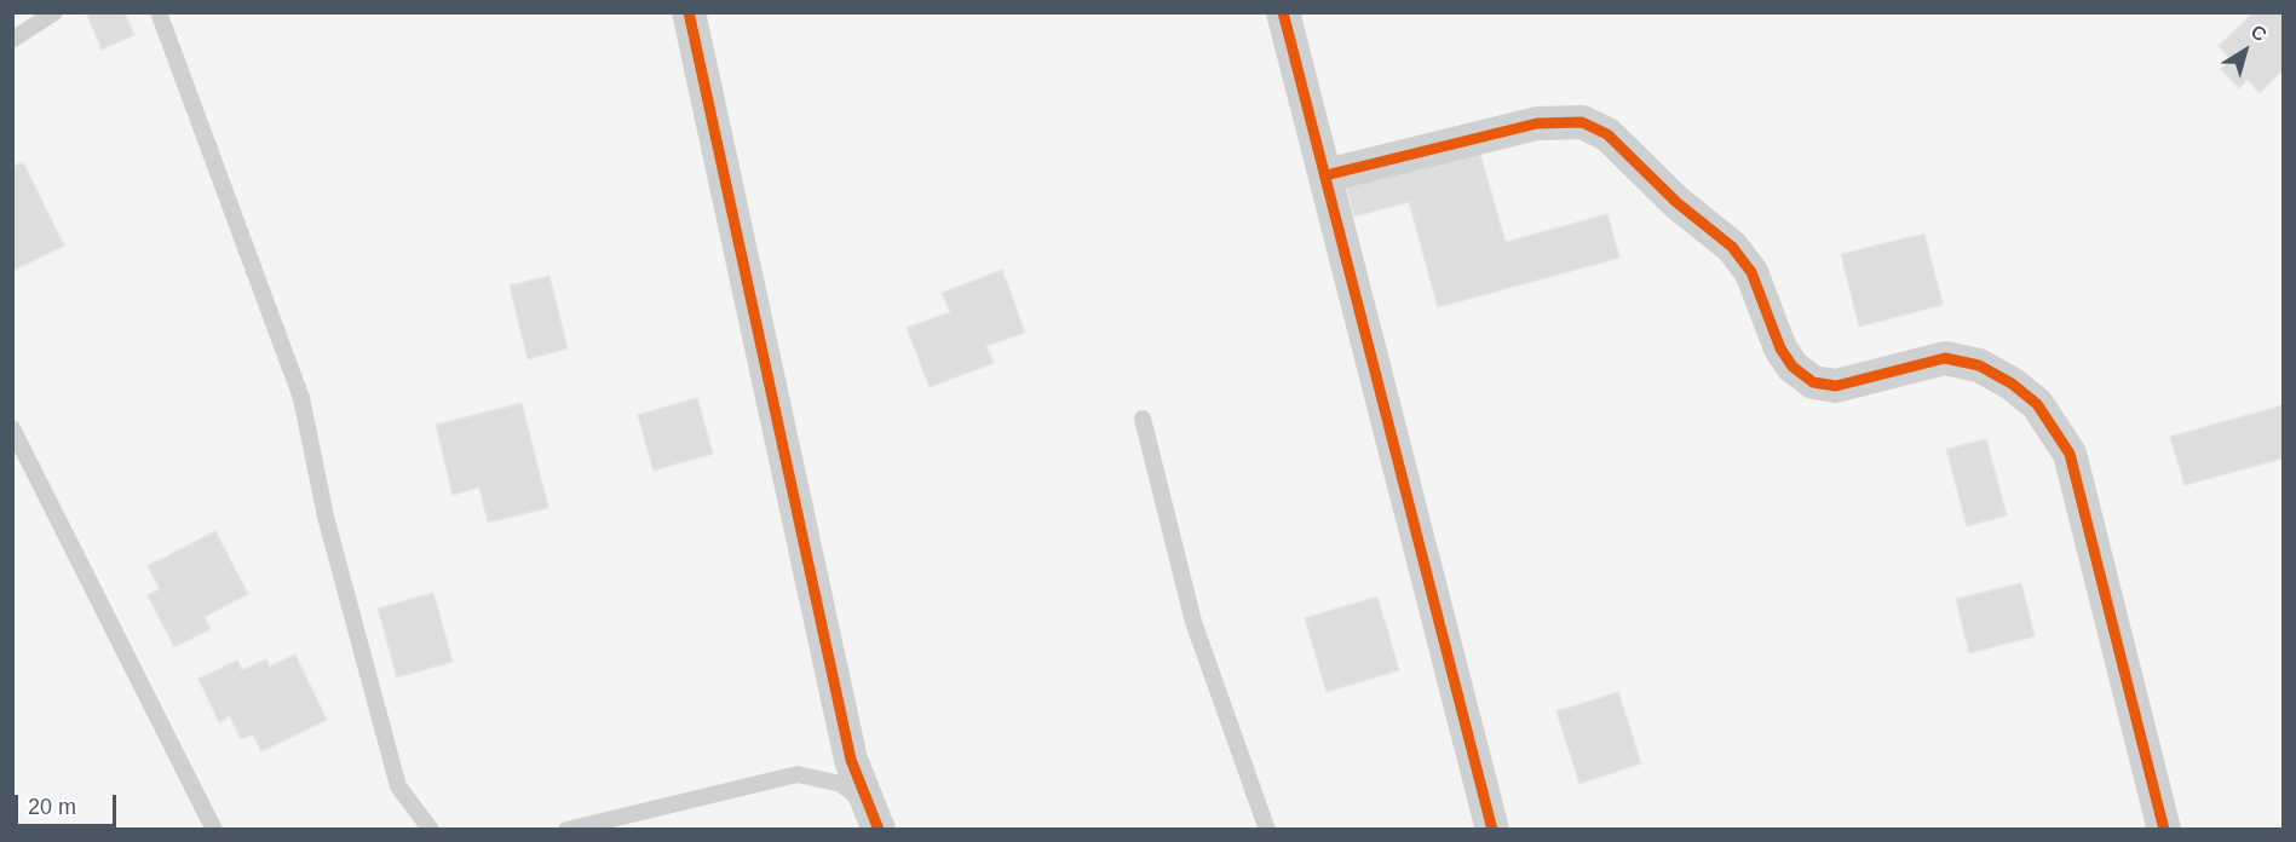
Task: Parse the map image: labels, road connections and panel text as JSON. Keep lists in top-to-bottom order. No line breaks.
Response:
{"scale_bar":"20 m","north":"top right"}
